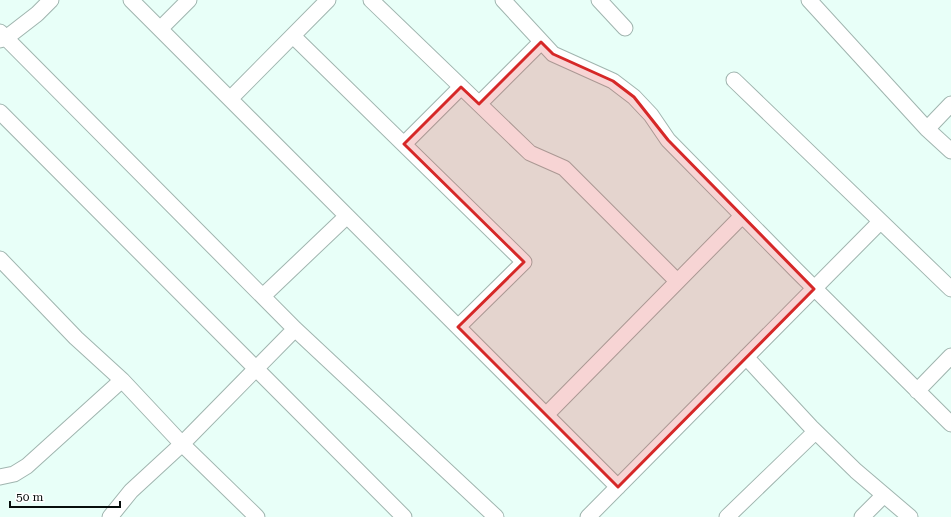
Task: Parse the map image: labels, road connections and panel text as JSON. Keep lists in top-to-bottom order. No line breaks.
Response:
{"scale_bar":"50 m"}
